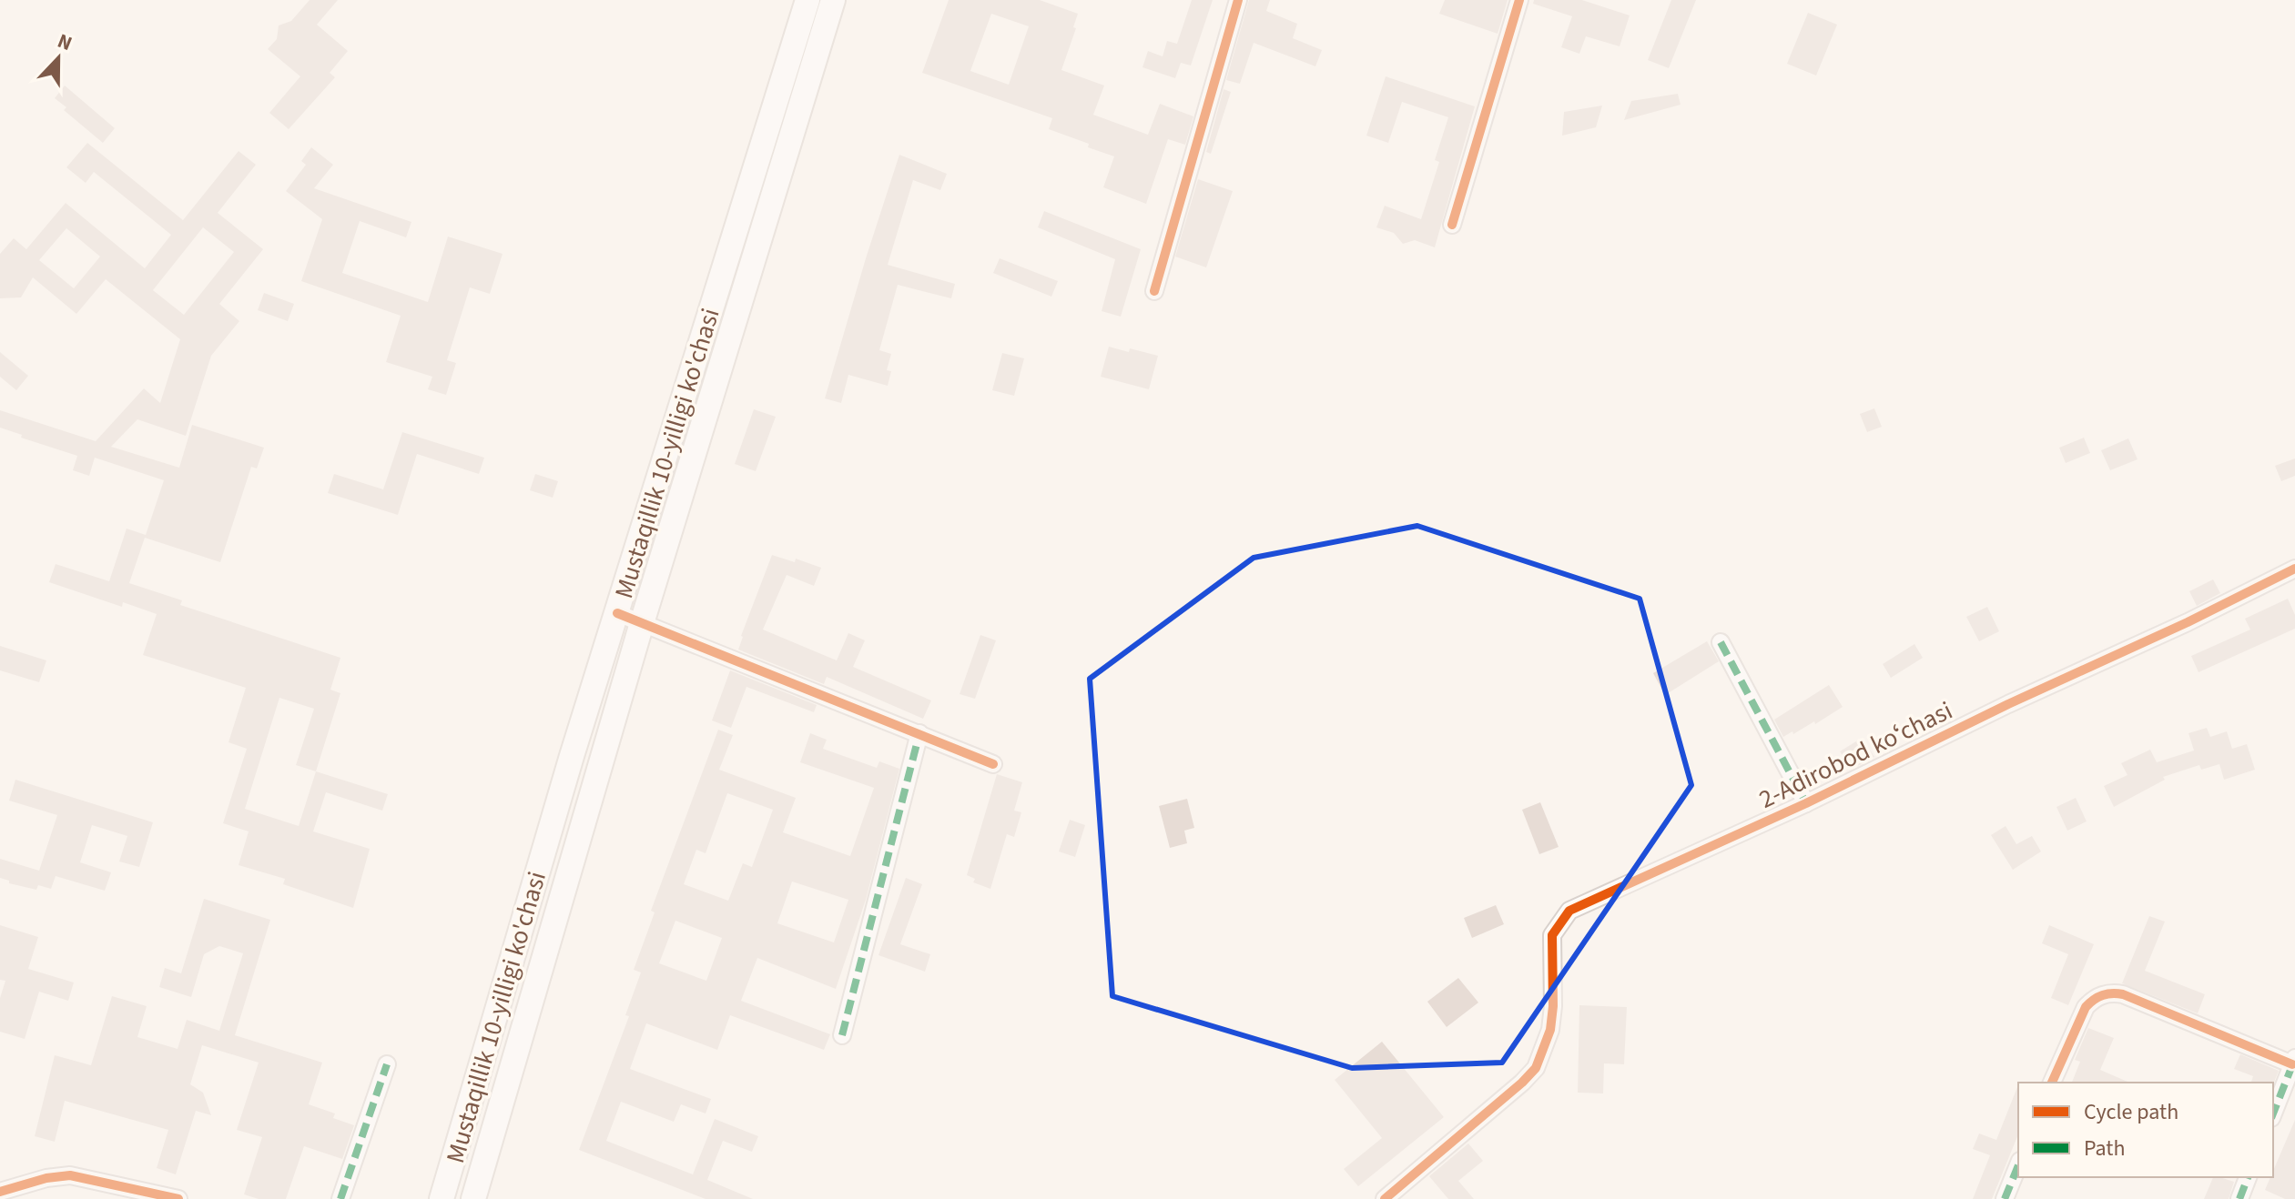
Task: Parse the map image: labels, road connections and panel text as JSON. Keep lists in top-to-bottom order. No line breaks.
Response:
{"streets":{"main road":["Mustaqillik 10-yilligi ko'chasi"],"street":["2-Adirobod koʻchasi"]},"legend":["Cycle path","Path"],"north":"top"}
